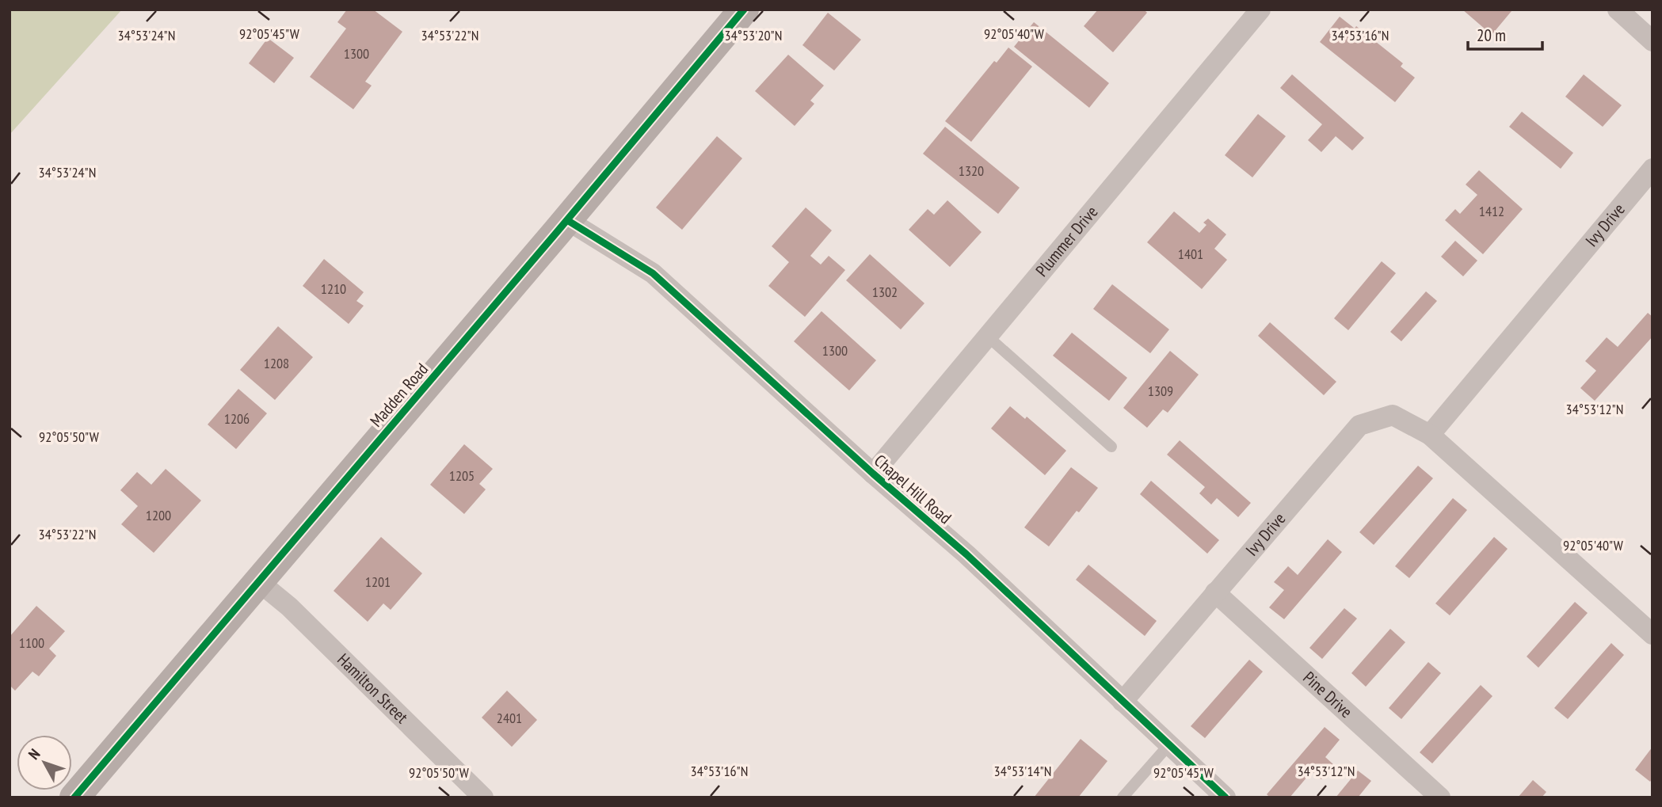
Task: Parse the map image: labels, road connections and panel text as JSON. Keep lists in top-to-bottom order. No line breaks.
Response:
{"streets":{"street":["Ivy Drive","Plummer Drive","Madden Road","Chapel Hill Road","Hamilton Street","Pine Drive"]},"crossings":[["Ivy Drive","Chapel Hill Road"],["Ivy Drive","Pine Drive"],["Plummer Drive","Chapel Hill Road"],["Madden Road","Chapel Hill Road"],["Madden Road","Hamilton Street"]],"house_numbers":["1300","1320","1412","1401","1210","1302","1300","1208","1309","1206","1205","1200","1201","1100","2401"],"scale_bar":"20 m","north":"top left","coordinates":["92°05'45\"W","92°05'40\"W","34°53'24\"N","34°53'22\"N","34°53'20\"N","34°53'16\"N","34°53'12\"N","92°05'50\"W","34°53'14\"N"]}
